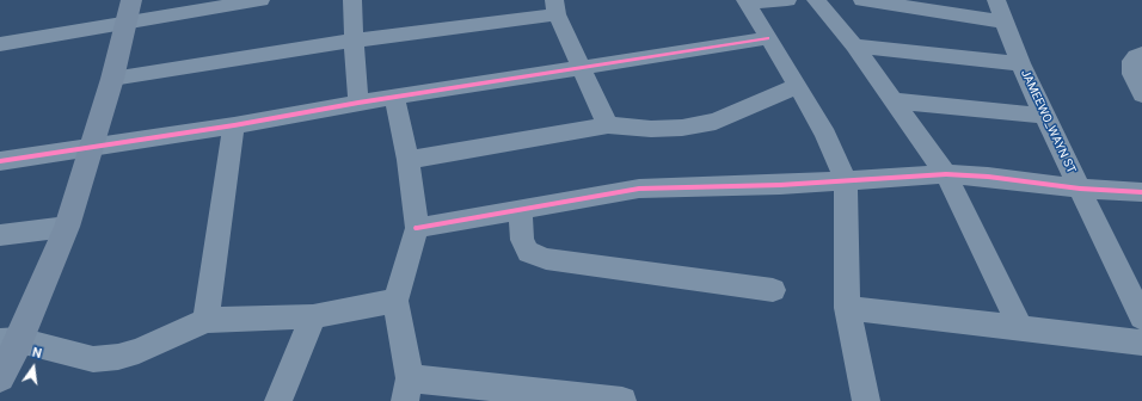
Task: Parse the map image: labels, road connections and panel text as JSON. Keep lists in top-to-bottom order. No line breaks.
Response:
{"streets":{"street":["JAMEEWO_WAYN ST"]},"north":"top"}
